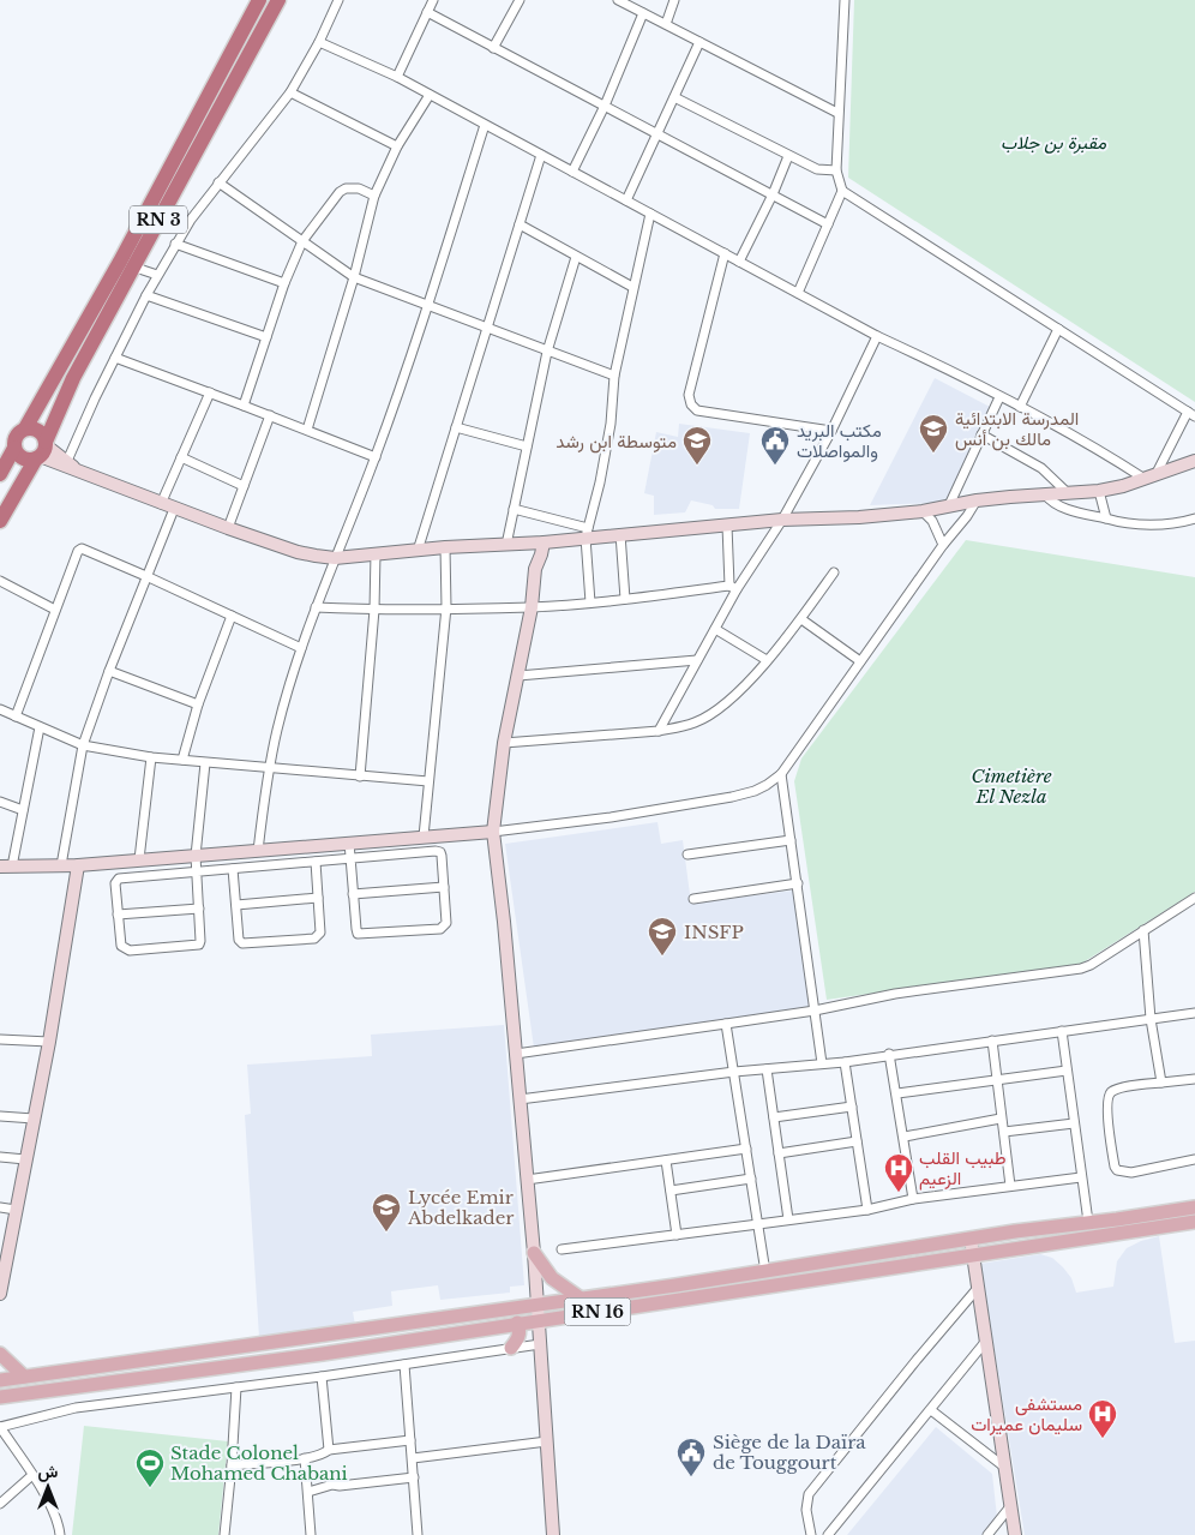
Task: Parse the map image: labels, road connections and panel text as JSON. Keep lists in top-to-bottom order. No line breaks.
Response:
{"streets":{"highway":["RN 3"],"main road":["RN 16"]},"parks":["مقبرة بن جلاب","Cimetière El Nezla"],"places":{"school or university":["المدرسة الابتدائية مالك بن أنس","متوسطة ابن رشد","INSFP","Lycée Emir Abdelkader"],"public building":["مكتب البريد والمواصلات","Siège de la Daïra de Touggourt"],"hospital":["طبيب القلب الزعيم","مستشفى سليمان عميرات"],"sports":["Stade Colonel Mohamed Chabani"]},"north":"top"}
